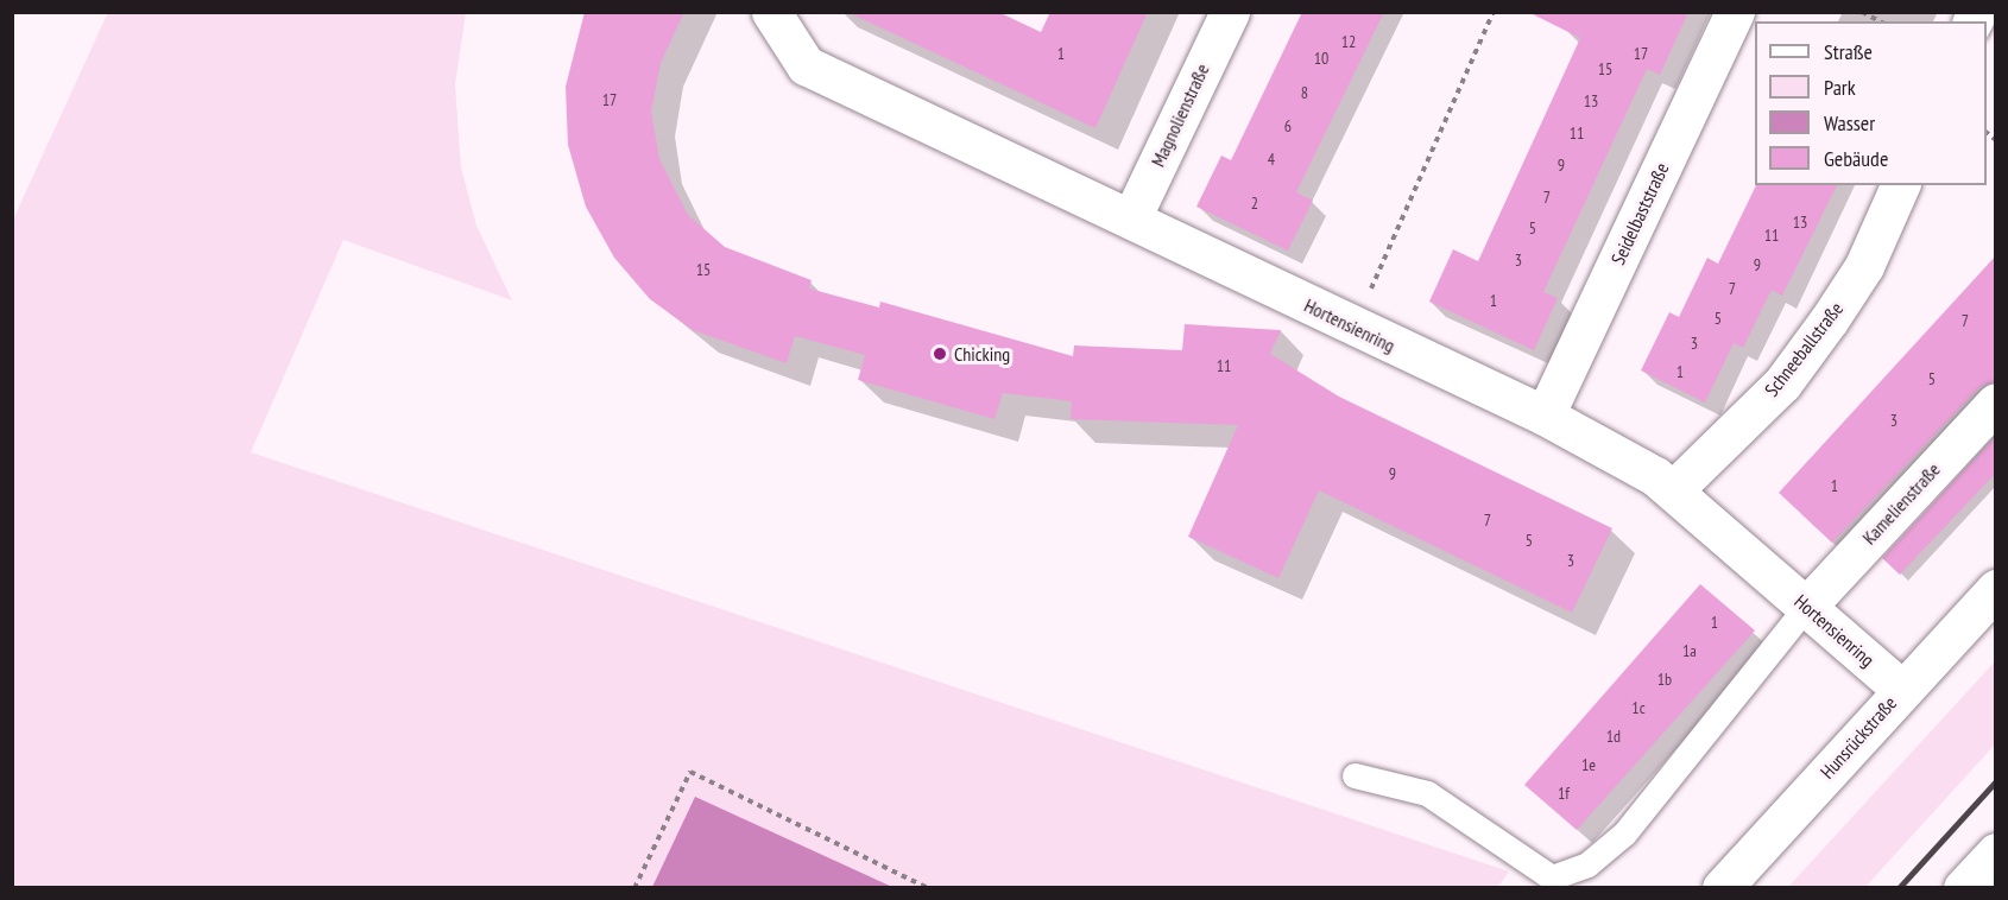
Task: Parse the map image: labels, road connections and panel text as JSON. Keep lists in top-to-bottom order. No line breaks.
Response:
{"streets":{"street":["Magnolienstraße","Seidelbaststraße","Hortensienring","Schneeballstraße","Kamelienstraße","Hunsrückstraße"]},"crossings":[["Magnolienstraße","Hortensienring"],["Seidelbaststraße","Hortensienring"],["Hortensienring","Schneeballstraße"],["Hortensienring","Kamelienstraße"],["Hortensienring","Hunsrückstraße"]],"places":["Chicking"],"house_numbers":["12","1","17","10","15","8","17","13","6","11","4","9","7","2","13","5","11","3","9","15","7","1","5","7","3","11","1","5","3","9","1","7","5","3","1","1a","1b","1c","1d","1e","1f"],"legend":["Straße","Park","Wasser","Gebäude"]}
